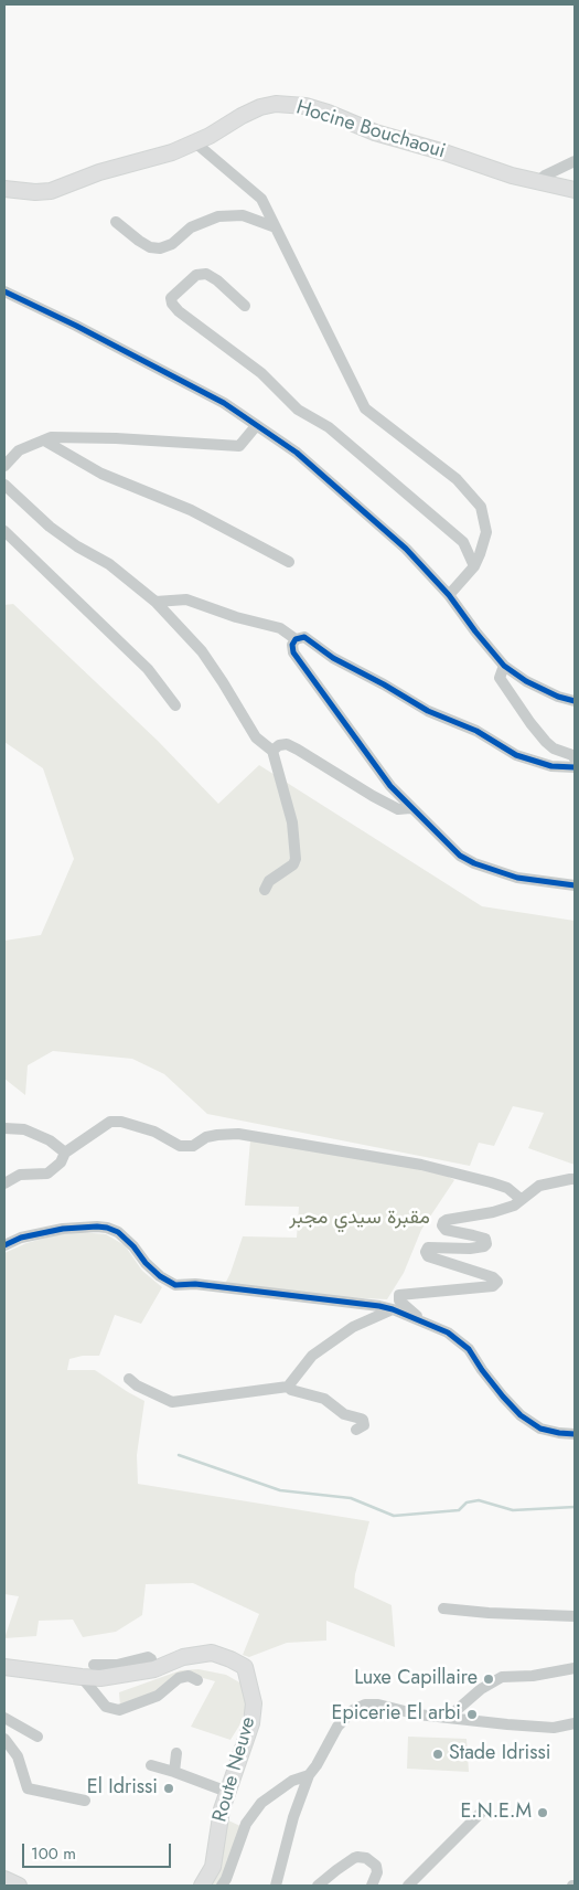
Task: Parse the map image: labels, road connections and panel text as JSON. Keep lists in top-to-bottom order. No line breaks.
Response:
{"streets":{"street":["Hocine Bouchaoui","Route Neuve"]},"parks":["مقبرة سيدي مجبر"],"places":["Luxe Capillaire","Epicerie El arbi","Stade Idrissi","El Idrissi","E.N.E.M"],"scale_bar":"100 m"}
